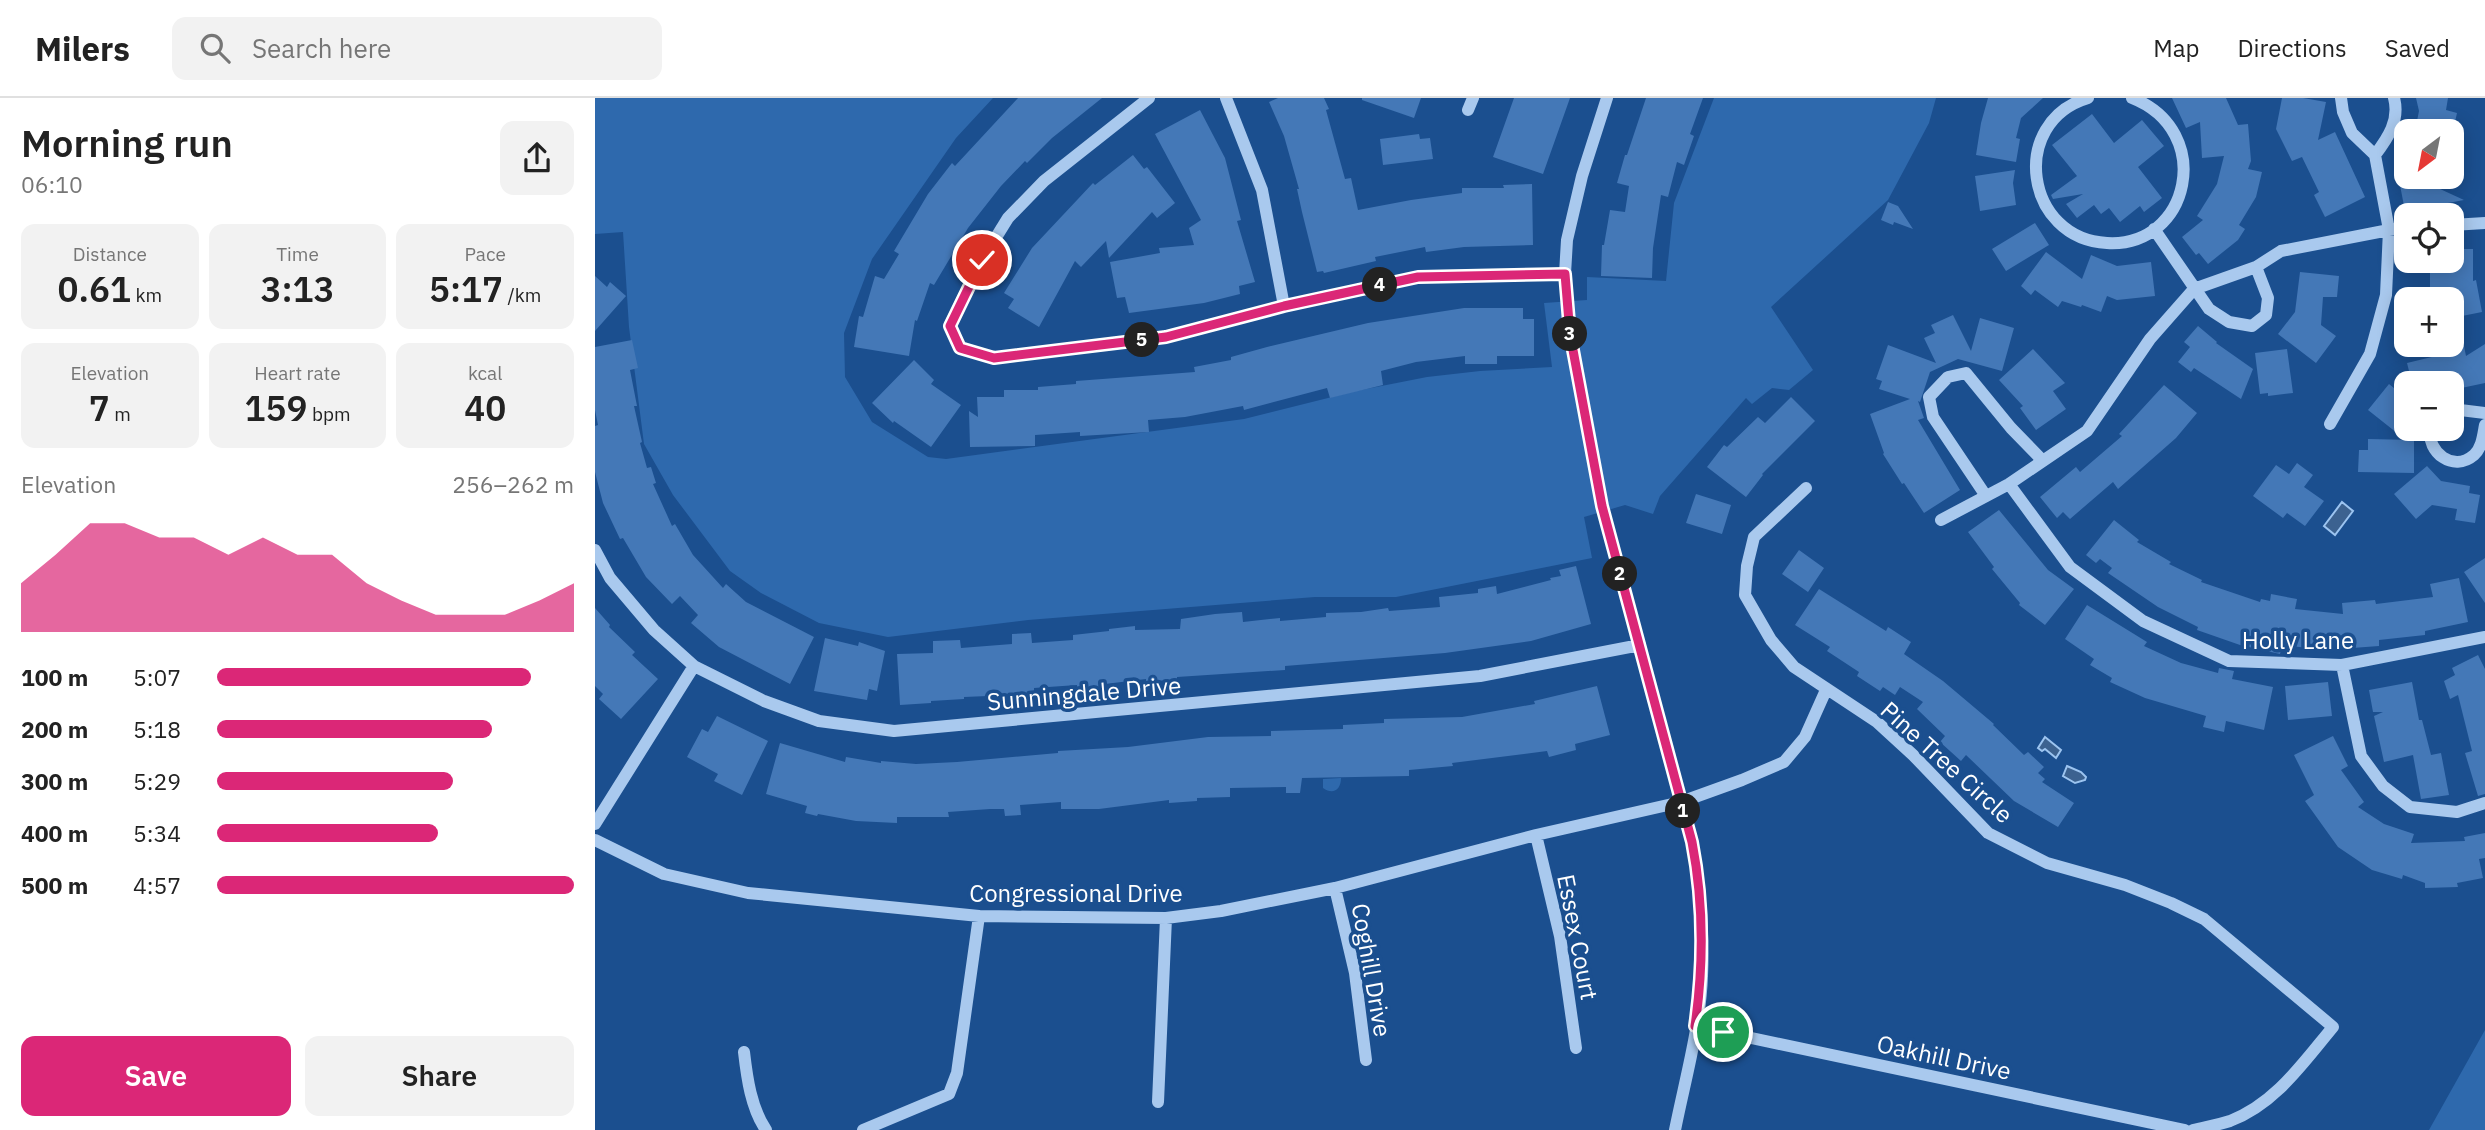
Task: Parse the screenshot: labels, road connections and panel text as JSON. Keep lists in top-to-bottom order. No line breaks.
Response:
{"streets":{"street":["Holly Lane","Sunningdale Drive","Pine Tree Circle","Congressional Drive","Essex Court","Coghill Drive","Oakhill Drive"]},"crossings":[["Pine Tree Circle","Congressional Drive"],["Congressional Drive","Essex Court"],["Congressional Drive","Coghill Drive"]],"north":"bottom left","page":{"header":"Milers","search":"Search here","nav":["Map","Directions","Saved"],"heading":["Morning run","06:10"],"map_buttons":["+","−"],"stats":[["Distance","0.61 km"],["Time","3:13"],["Pace","5:17 /km"],["Elevation","7 m"],["Heart rate","159 bpm"],["kcal","40"]],"pins":["4","3","5","2","1"],"chart":["Elevation","256–262 m"],"list":[{"name":"100 m","note":"5:07"},{"name":"200 m","note":"5:18"},{"name":"300 m","note":"5:29"},{"name":"400 m","note":"5:34"},{"name":"500 m","note":"4:57"}],"buttons":["Save","Share"]}}
